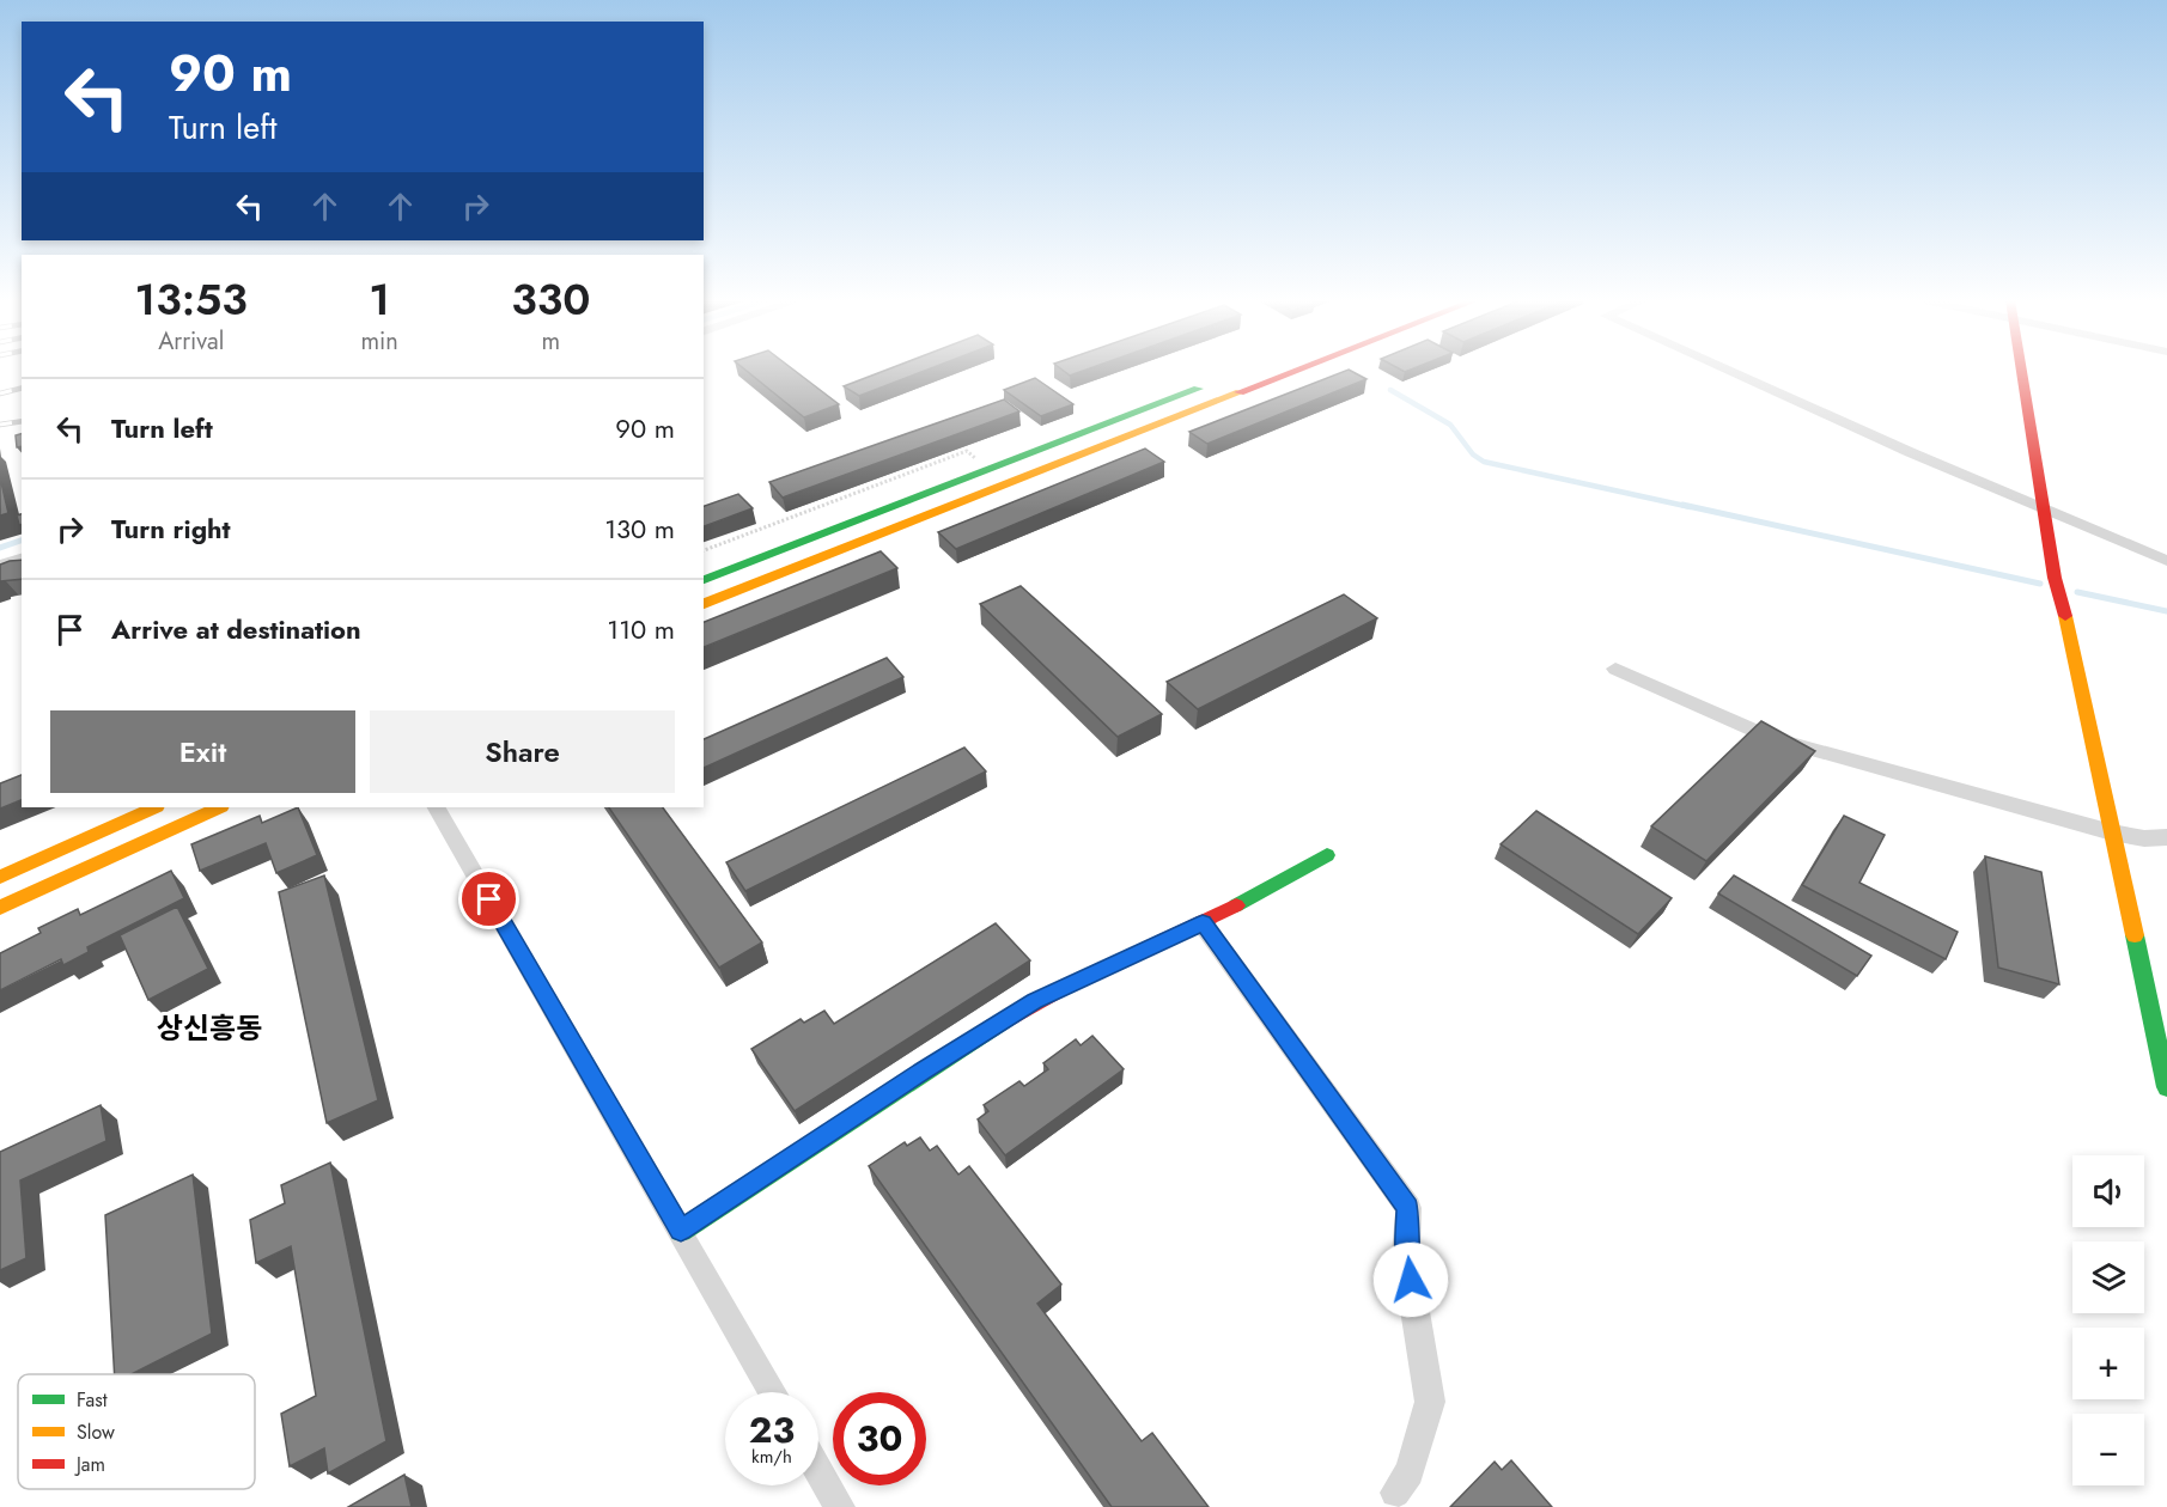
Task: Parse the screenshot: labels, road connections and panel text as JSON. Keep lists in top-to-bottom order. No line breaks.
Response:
{"districts":["상신흥동"],"legend":["Fast","Slow","Jam"],"page":{"turn":["90 m","Turn left"],"eta":["13:53","Arrival","1","min","330","m"],"list":[{"name":"Turn left","value":"90 m"},{"name":"Turn right","value":"130 m"},{"name":"Arrive at destination","value":"110 m"}],"buttons":["Exit","Share"],"map_buttons":["+","−"],"speed":"23 km/h","limit":"30"}}
